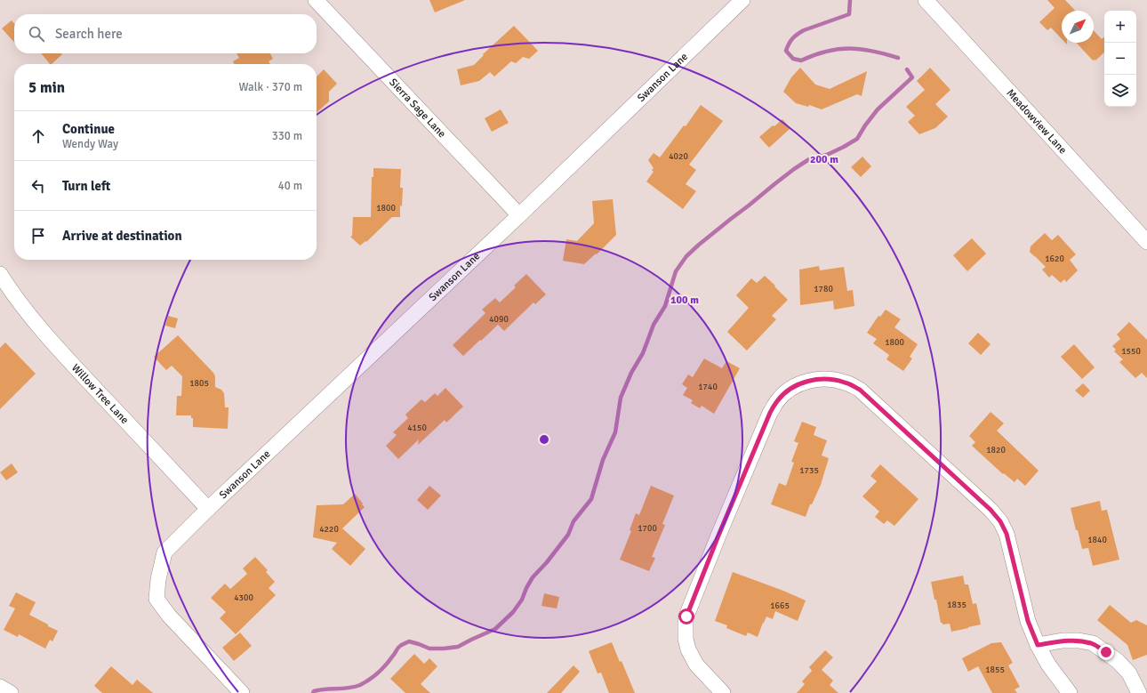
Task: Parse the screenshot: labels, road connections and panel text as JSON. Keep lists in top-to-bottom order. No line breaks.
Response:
{"streets":{"street":["Swanson Lane","Sierra Sage Lane","Meadowview Lane","Willow Tree Lane"]},"crossings":[["Swanson Lane","Sierra Sage Lane"],["Swanson Lane","Willow Tree Lane"]],"house_numbers":["4020","1800","1620","1780","4090","1800","1550","1805","1740","4150","1820","1735","1700","4220","1840","4300","1835","1665","1855"],"north":"top right","page":{"map_buttons":["+","−"],"search":"Search here","heading":["5 min","Walk · 370 m"],"list":[["Continue","Wendy Way","330 m"],["Turn left","40 m"],"Arrive at destination"]},"rings":["200 m","100 m"]}
